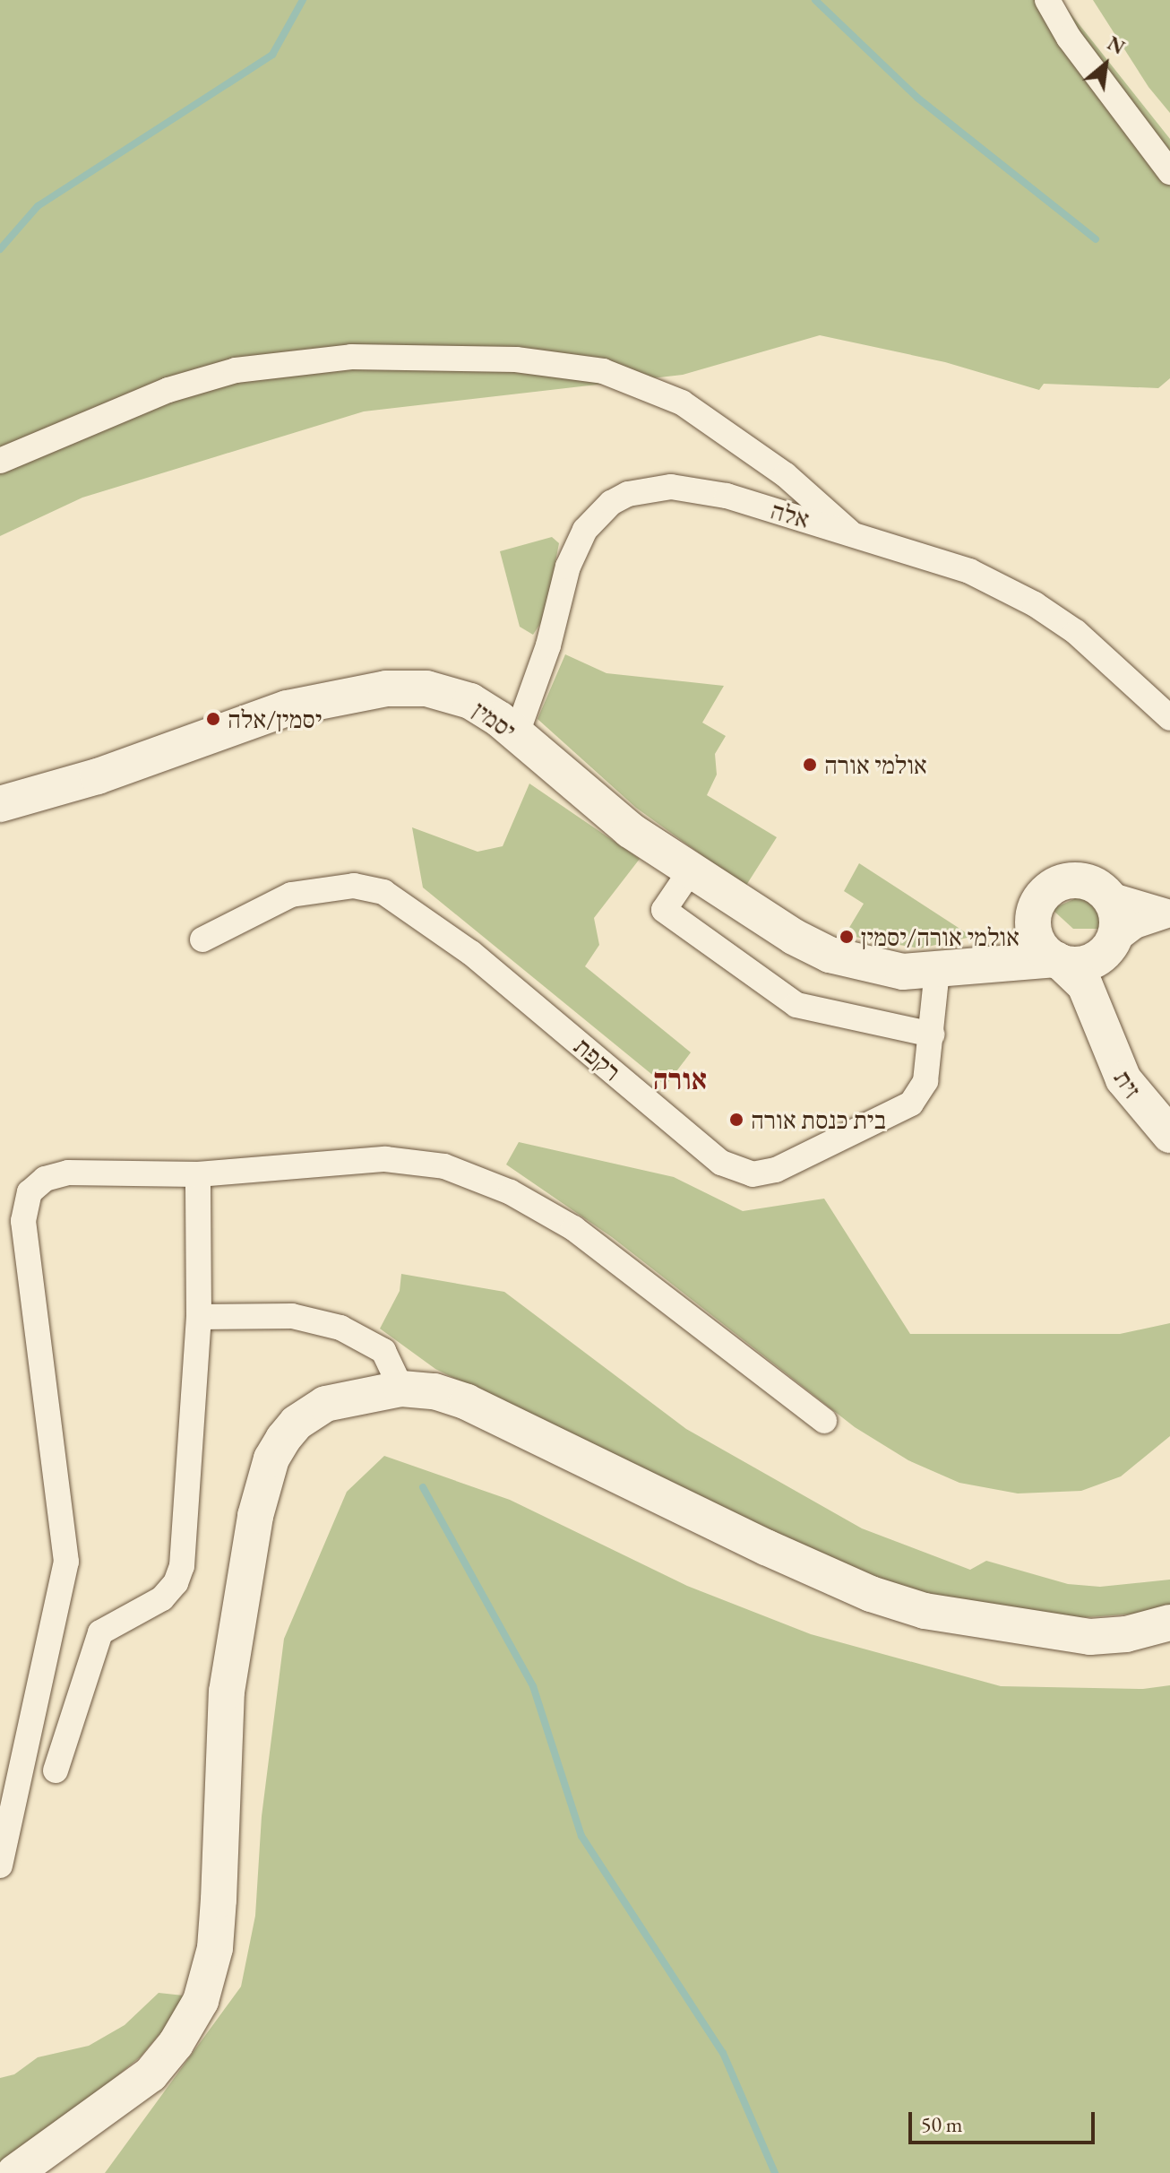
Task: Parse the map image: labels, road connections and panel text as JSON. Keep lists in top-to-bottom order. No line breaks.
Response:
{"streets":{"street":["אלה","יסמין","רקפת","זית"]},"crossings":[["אלה","יסמין"],["יסמין","רקפת"],["יסמין","זית"]],"districts":["אורה"],"places":["יסמין/אלה","אולמי אורה","אולמי אורה/יסמין","בית כנסת אורה"],"scale_bar":"50 m","north":"top right"}
